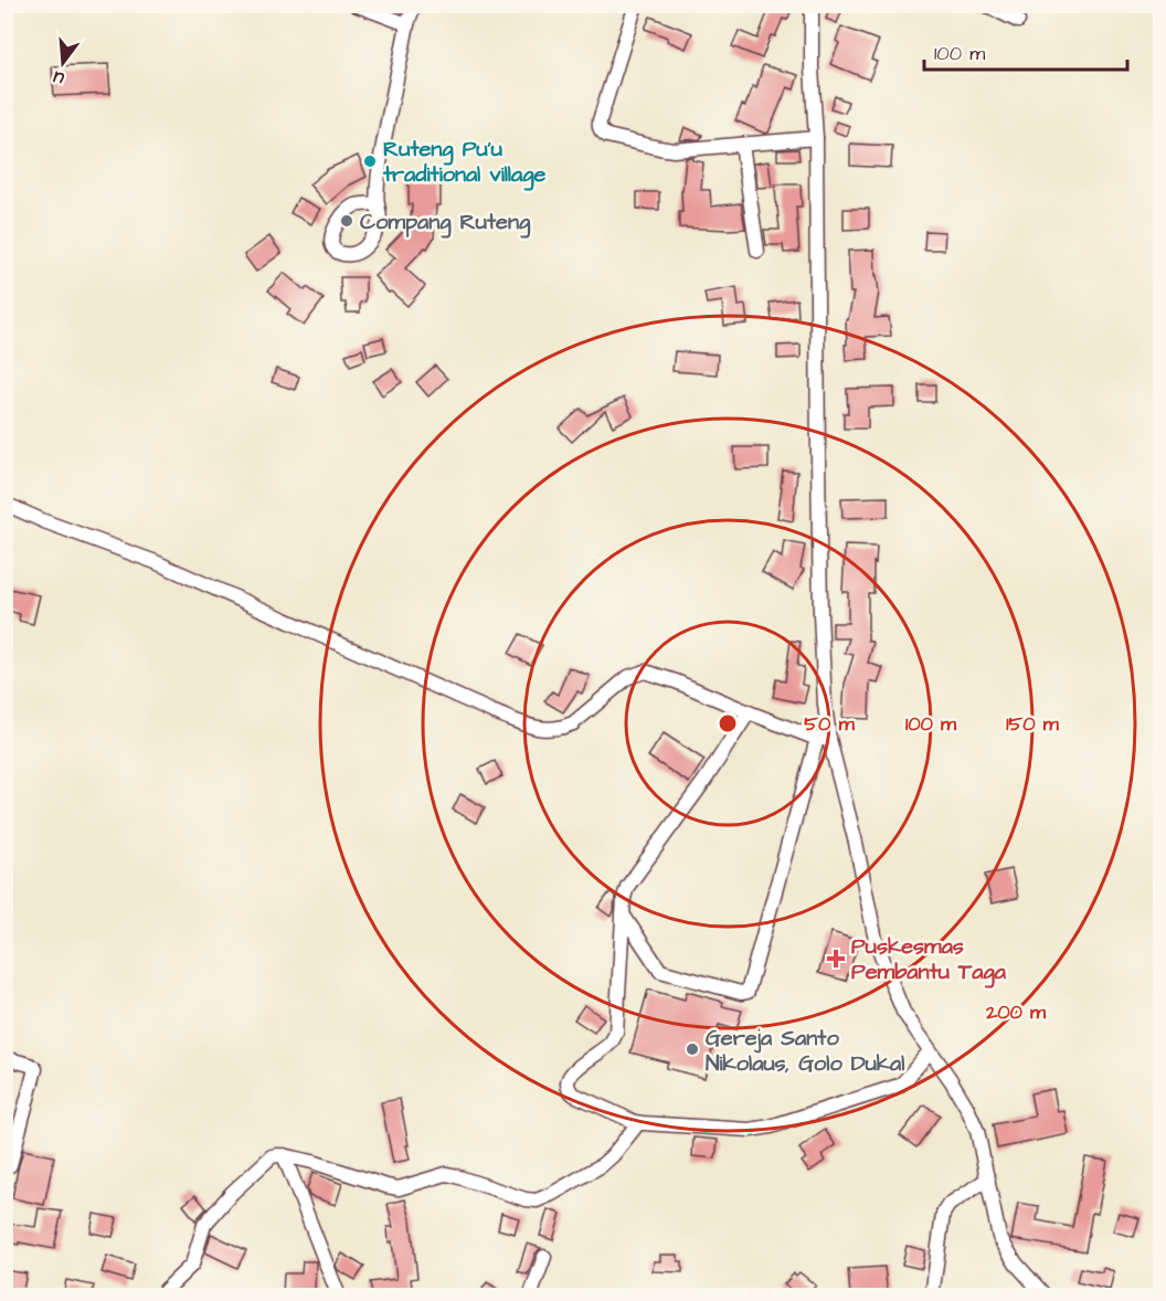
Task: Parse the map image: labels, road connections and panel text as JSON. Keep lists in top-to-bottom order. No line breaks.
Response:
{"places":{"other":["Ruteng Pu'u traditional village","Compang Ruteng","Gereja Santo Nikolaus, Golo Dukal"],"health":["Puskesmas Pembantu Taga"]},"scale_bar":"100 m","north":"bottom","rings":["50 m","100 m","150 m","200 m"]}
